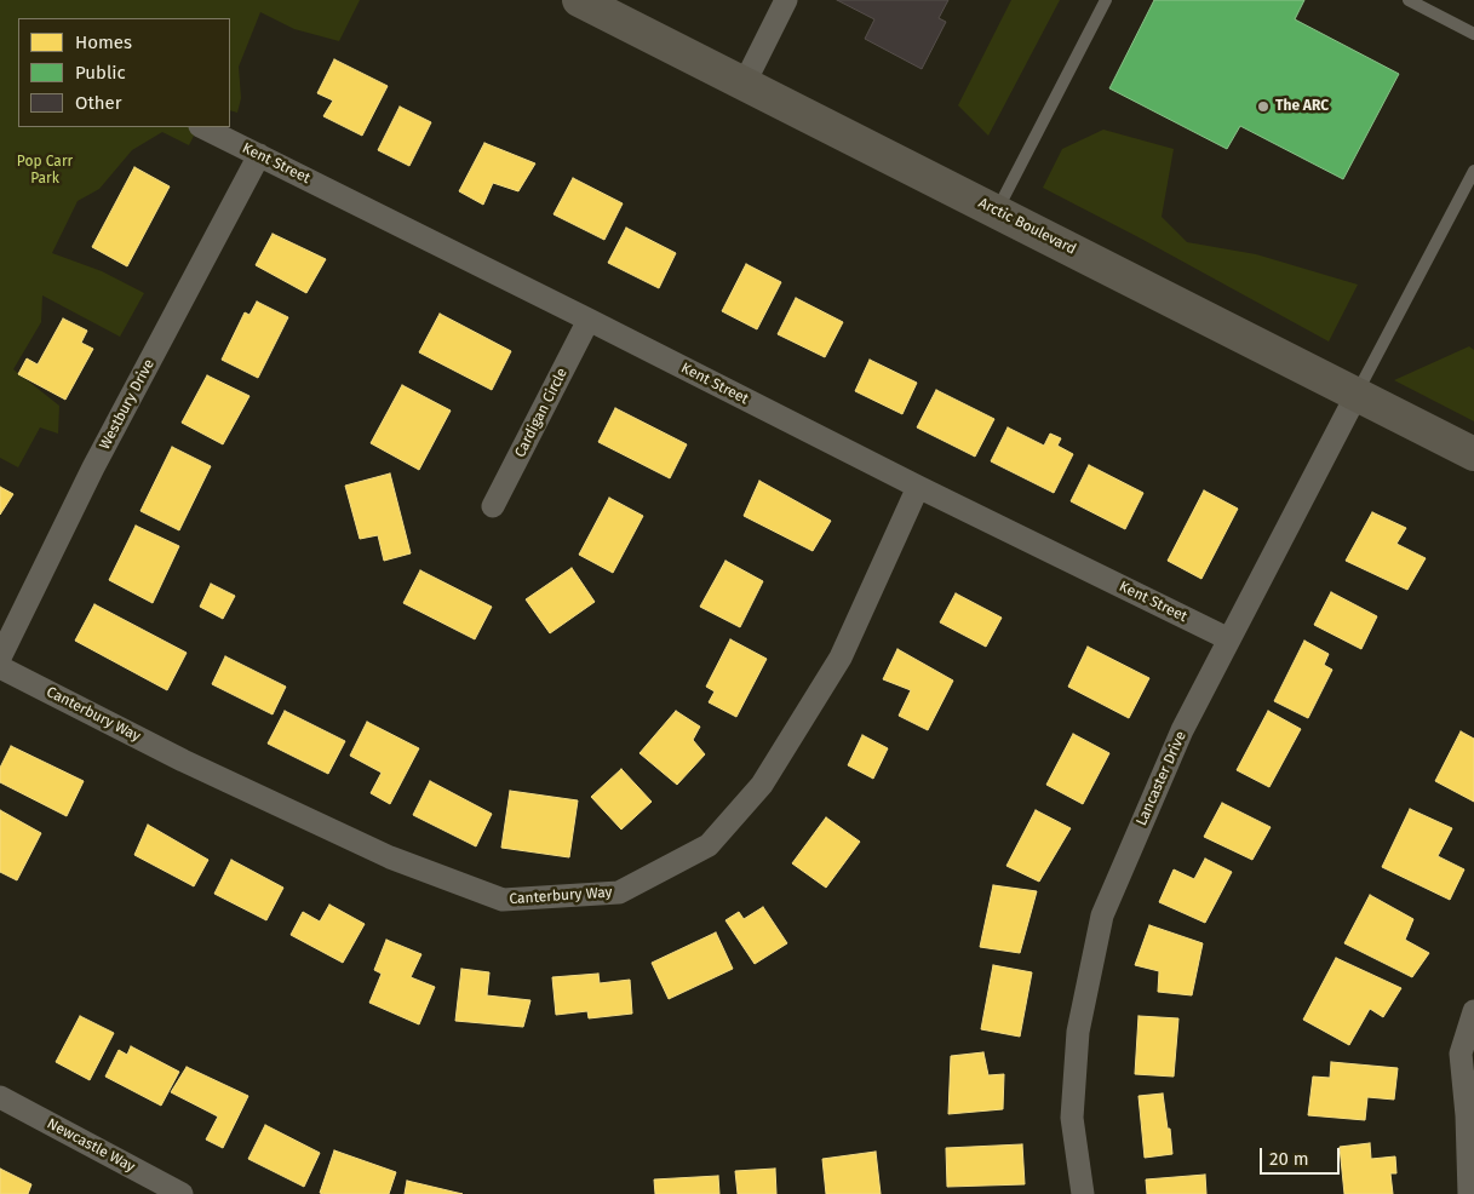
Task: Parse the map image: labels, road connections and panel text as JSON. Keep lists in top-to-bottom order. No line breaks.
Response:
{"streets":{"main road":["Arctic Boulevard"],"street":["Kent Street","Westbury Drive","Cardigan Circle","Canterbury Way","Lancaster Drive","Newcastle Way"]},"crossings":[["Kent Street","Westbury Drive"],["Kent Street","Cardigan Circle"],["Kent Street","Canterbury Way"],["Kent Street","Lancaster Drive"],["Arctic Boulevard","Lancaster Drive"]],"parks":["Pop Carr Park"],"places":["The ARC"],"legend":["Homes","Public","Other"],"scale_bar":"20 m"}
